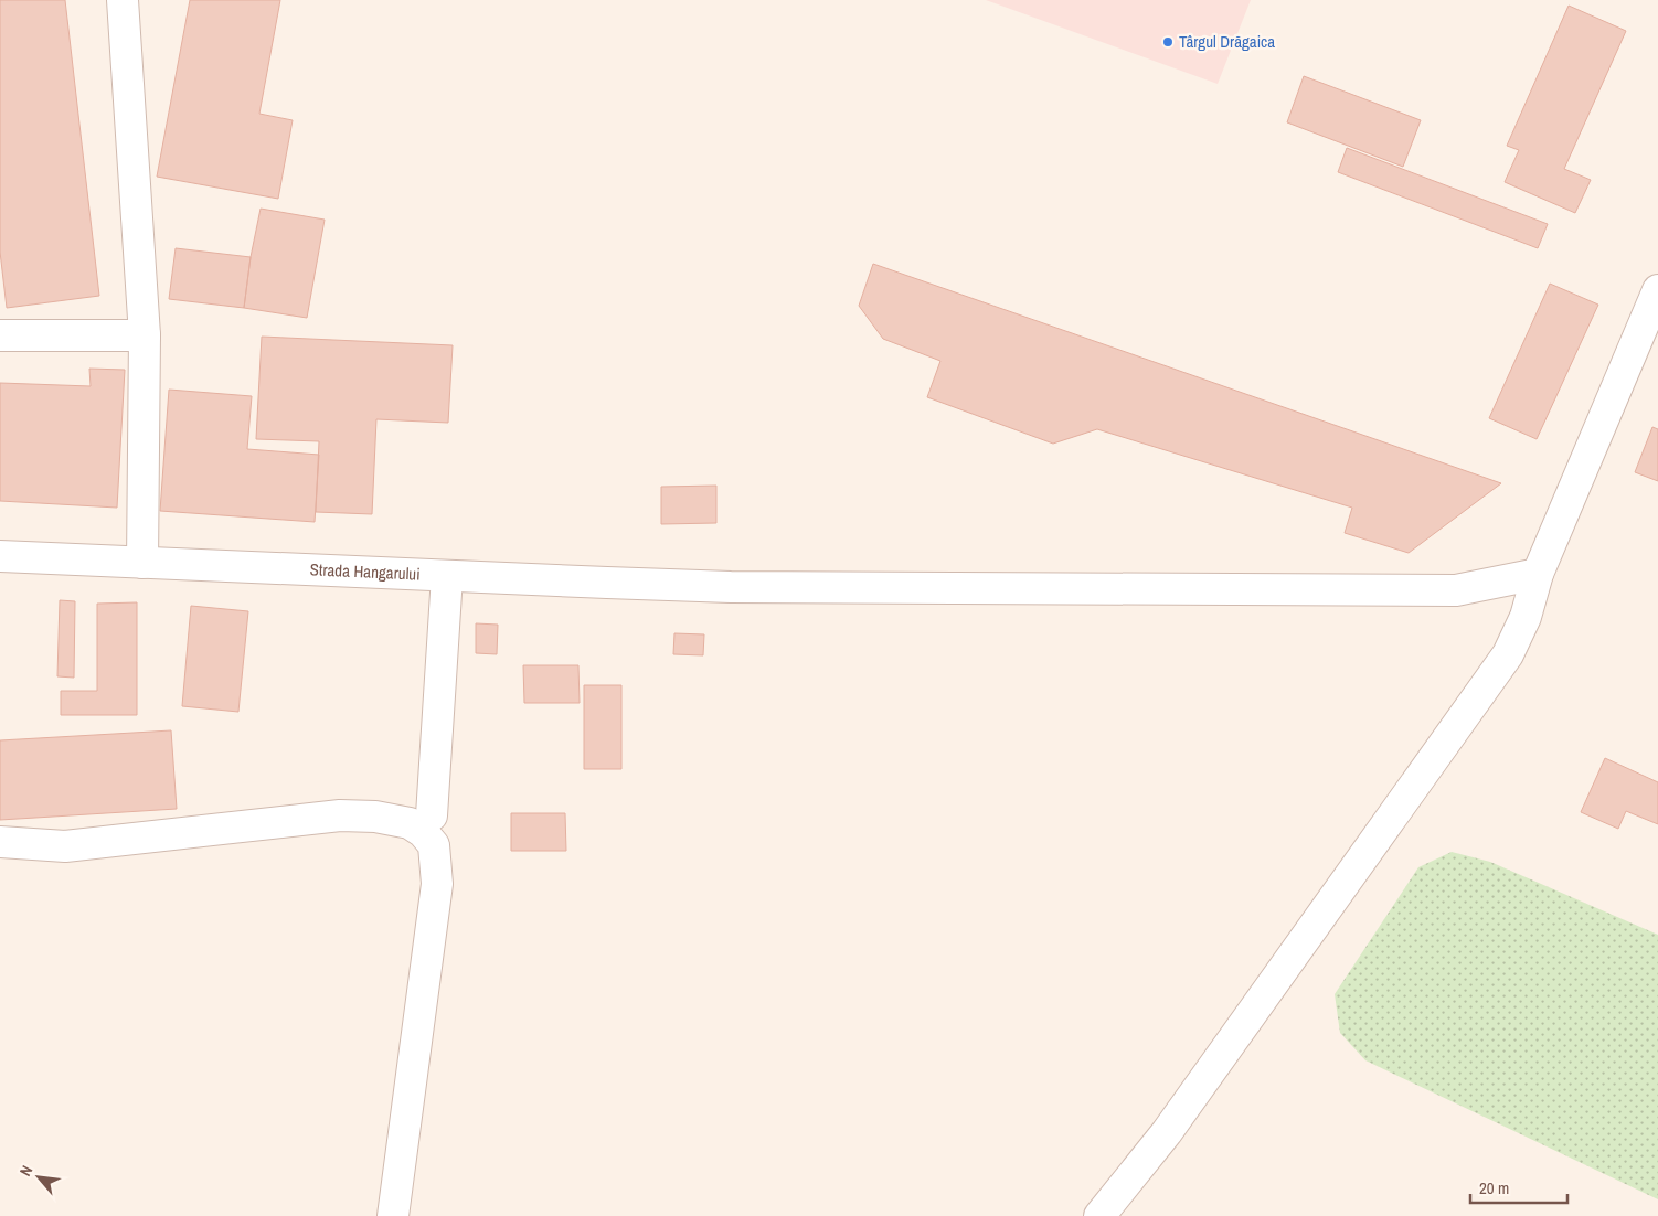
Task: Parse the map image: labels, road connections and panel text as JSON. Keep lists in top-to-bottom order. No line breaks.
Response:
{"streets":{"street":["Strada Hangarului"]},"places":["Târgul Drăgaica"],"scale_bar":"20 m","north":"top left"}
